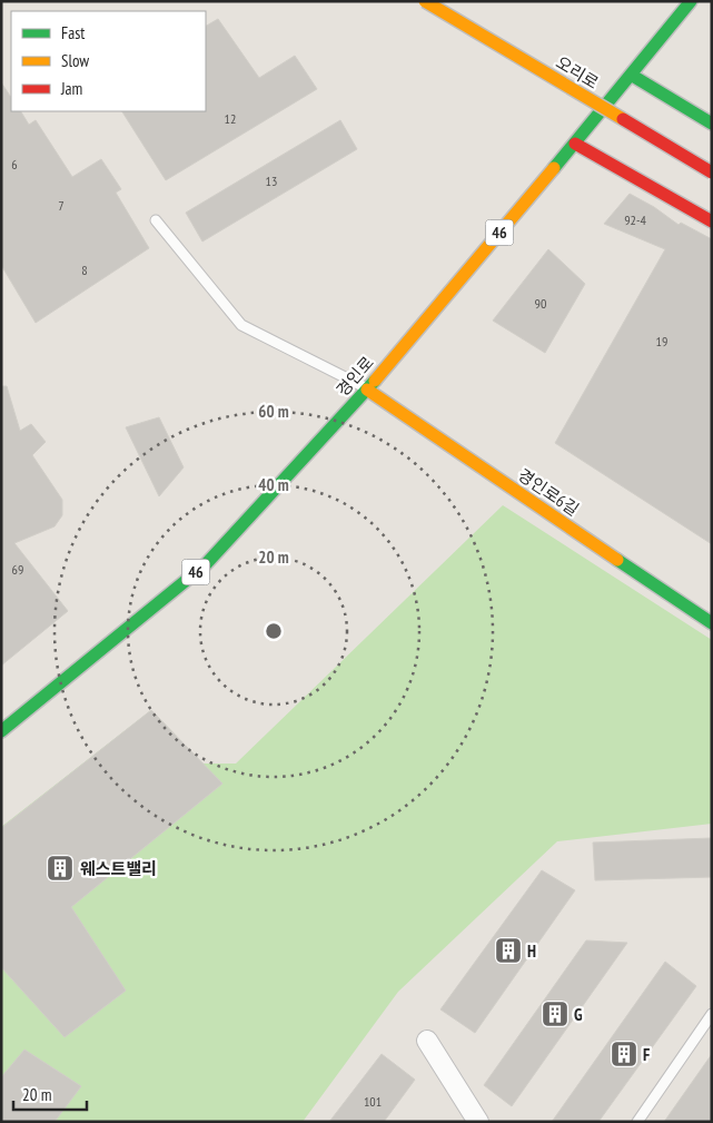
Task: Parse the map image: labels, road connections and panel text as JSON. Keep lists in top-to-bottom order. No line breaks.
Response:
{"streets":{"main road":["오리로","46","경인로","경인로6길"]},"crossings":[["경인로","경인로6길"]],"places":{"building":["웨스트밸리","H","G","F"]},"house_numbers":["12","6","13","7","92-4","8","90","19","69","101"],"legend":["Fast","Slow","Jam"],"scale_bar":"20 m","rings":["60 m","40 m","20 m"]}
